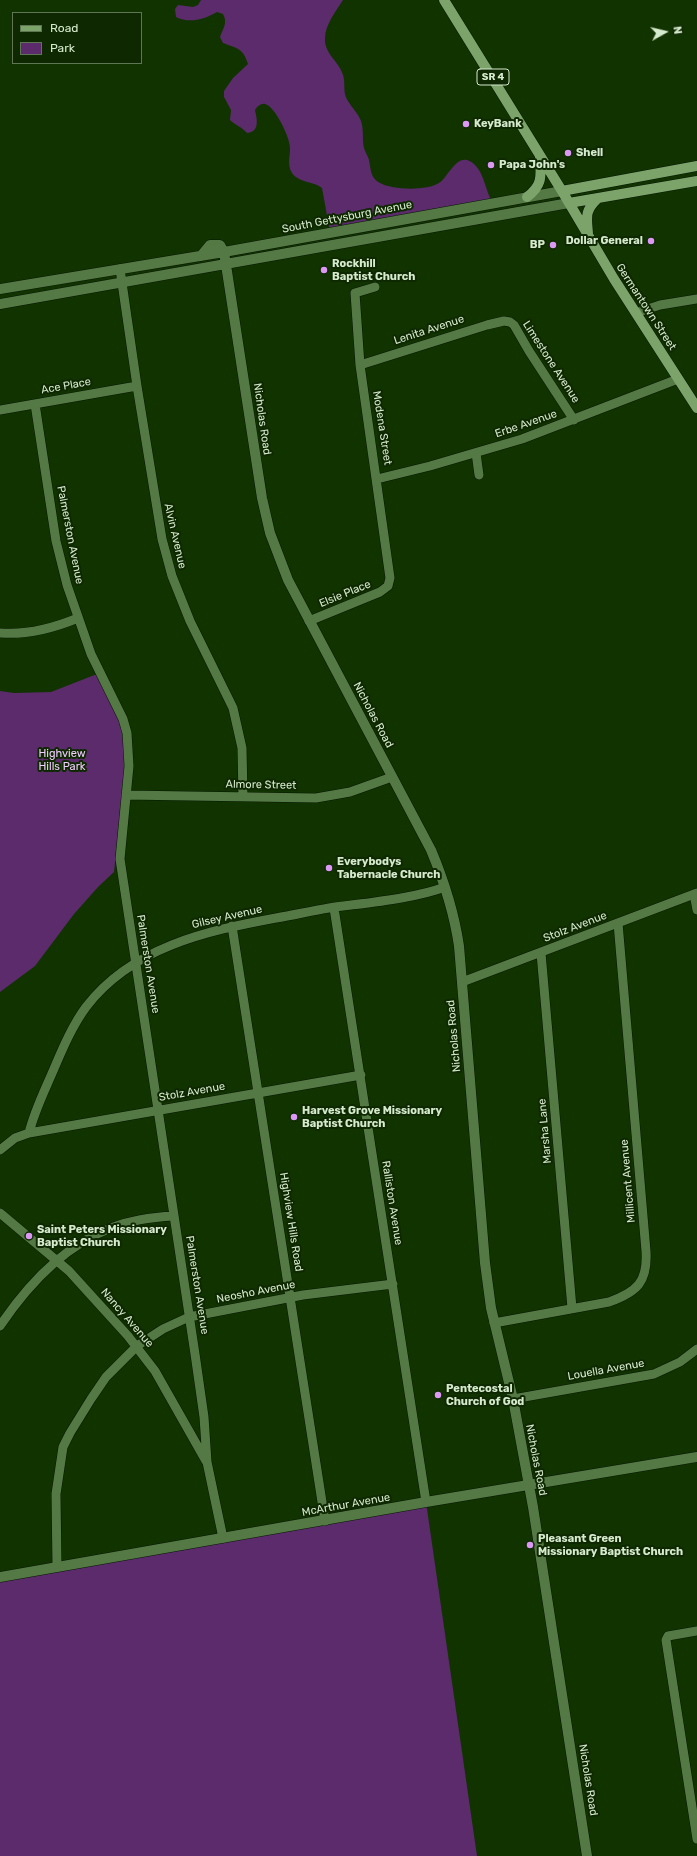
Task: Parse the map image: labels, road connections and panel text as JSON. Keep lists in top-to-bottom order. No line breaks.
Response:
{"streets":{"main road":["SR 4","South Gettysburg Avenue","Germantown Street"],"street":["Lenita Avenue","Limestone Avenue","Ace Place","Nicholas Road","Erbe Avenue","Modena Street","Palmerston Avenue","Alvin Avenue","Elsie Place","Almore Street","Gilsey Avenue","Stolz Avenue","Marsha Lane","Millicent Avenue","Ralliston Avenue","Highview Hills Road","Neosho Avenue","Nancy Avenue","Louella Avenue","McArthur Avenue"]},"crossings":[["SR 4","Germantown Street"],["South Gettysburg Avenue","Germantown Street"],["South Gettysburg Avenue","Nicholas Road"],["Germantown Street","Erbe Avenue"],["Lenita Avenue","Limestone Avenue"],["Lenita Avenue","Modena Street"],["Limestone Avenue","Erbe Avenue"],["Ace Place","Palmerston Avenue"],["Ace Place","Alvin Avenue"],["Nicholas Road","Elsie Place"],["Nicholas Road","Almore Street"],["Nicholas Road","Gilsey Avenue"],["Nicholas Road","Stolz Avenue"],["Nicholas Road","Millicent Avenue"],["Nicholas Road","Louella Avenue"],["Nicholas Road","McArthur Avenue"],["Erbe Avenue","Modena Street"],["Modena Street","Elsie Place"],["Palmerston Avenue","Almore Street"],["Palmerston Avenue","Gilsey Avenue"],["Palmerston Avenue","Stolz Avenue"],["Palmerston Avenue","Neosho Avenue"],["Palmerston Avenue","Nancy Avenue"],["Palmerston Avenue","McArthur Avenue"],["Alvin Avenue","Almore Street"],["Gilsey Avenue","Stolz Avenue"],["Gilsey Avenue","Ralliston Avenue"],["Gilsey Avenue","Highview Hills Road"],["Stolz Avenue","Marsha Lane"],["Stolz Avenue","Millicent Avenue"],["Stolz Avenue","Ralliston Avenue"],["Stolz Avenue","Highview Hills Road"],["Marsha Lane","Millicent Avenue"],["Ralliston Avenue","Neosho Avenue"],["Ralliston Avenue","McArthur Avenue"],["Highview Hills Road","Neosho Avenue"],["Highview Hills Road","McArthur Avenue"],["Neosho Avenue","Nancy Avenue"],["Neosho Avenue","McArthur Avenue"]],"parks":["Highview Hills Park"],"places":["KeyBank","Shell","Papa John's","Dollar General","BP","Rockhill Baptist Church","Everybodys Tabernacle Church","Harvest Grove Missionary Baptist Church","Saint Peters Missionary Baptist Church","Pentecostal Church of God","Pleasant Green Missionary Baptist Church"],"legend":["Road","Park"],"north":"right"}
